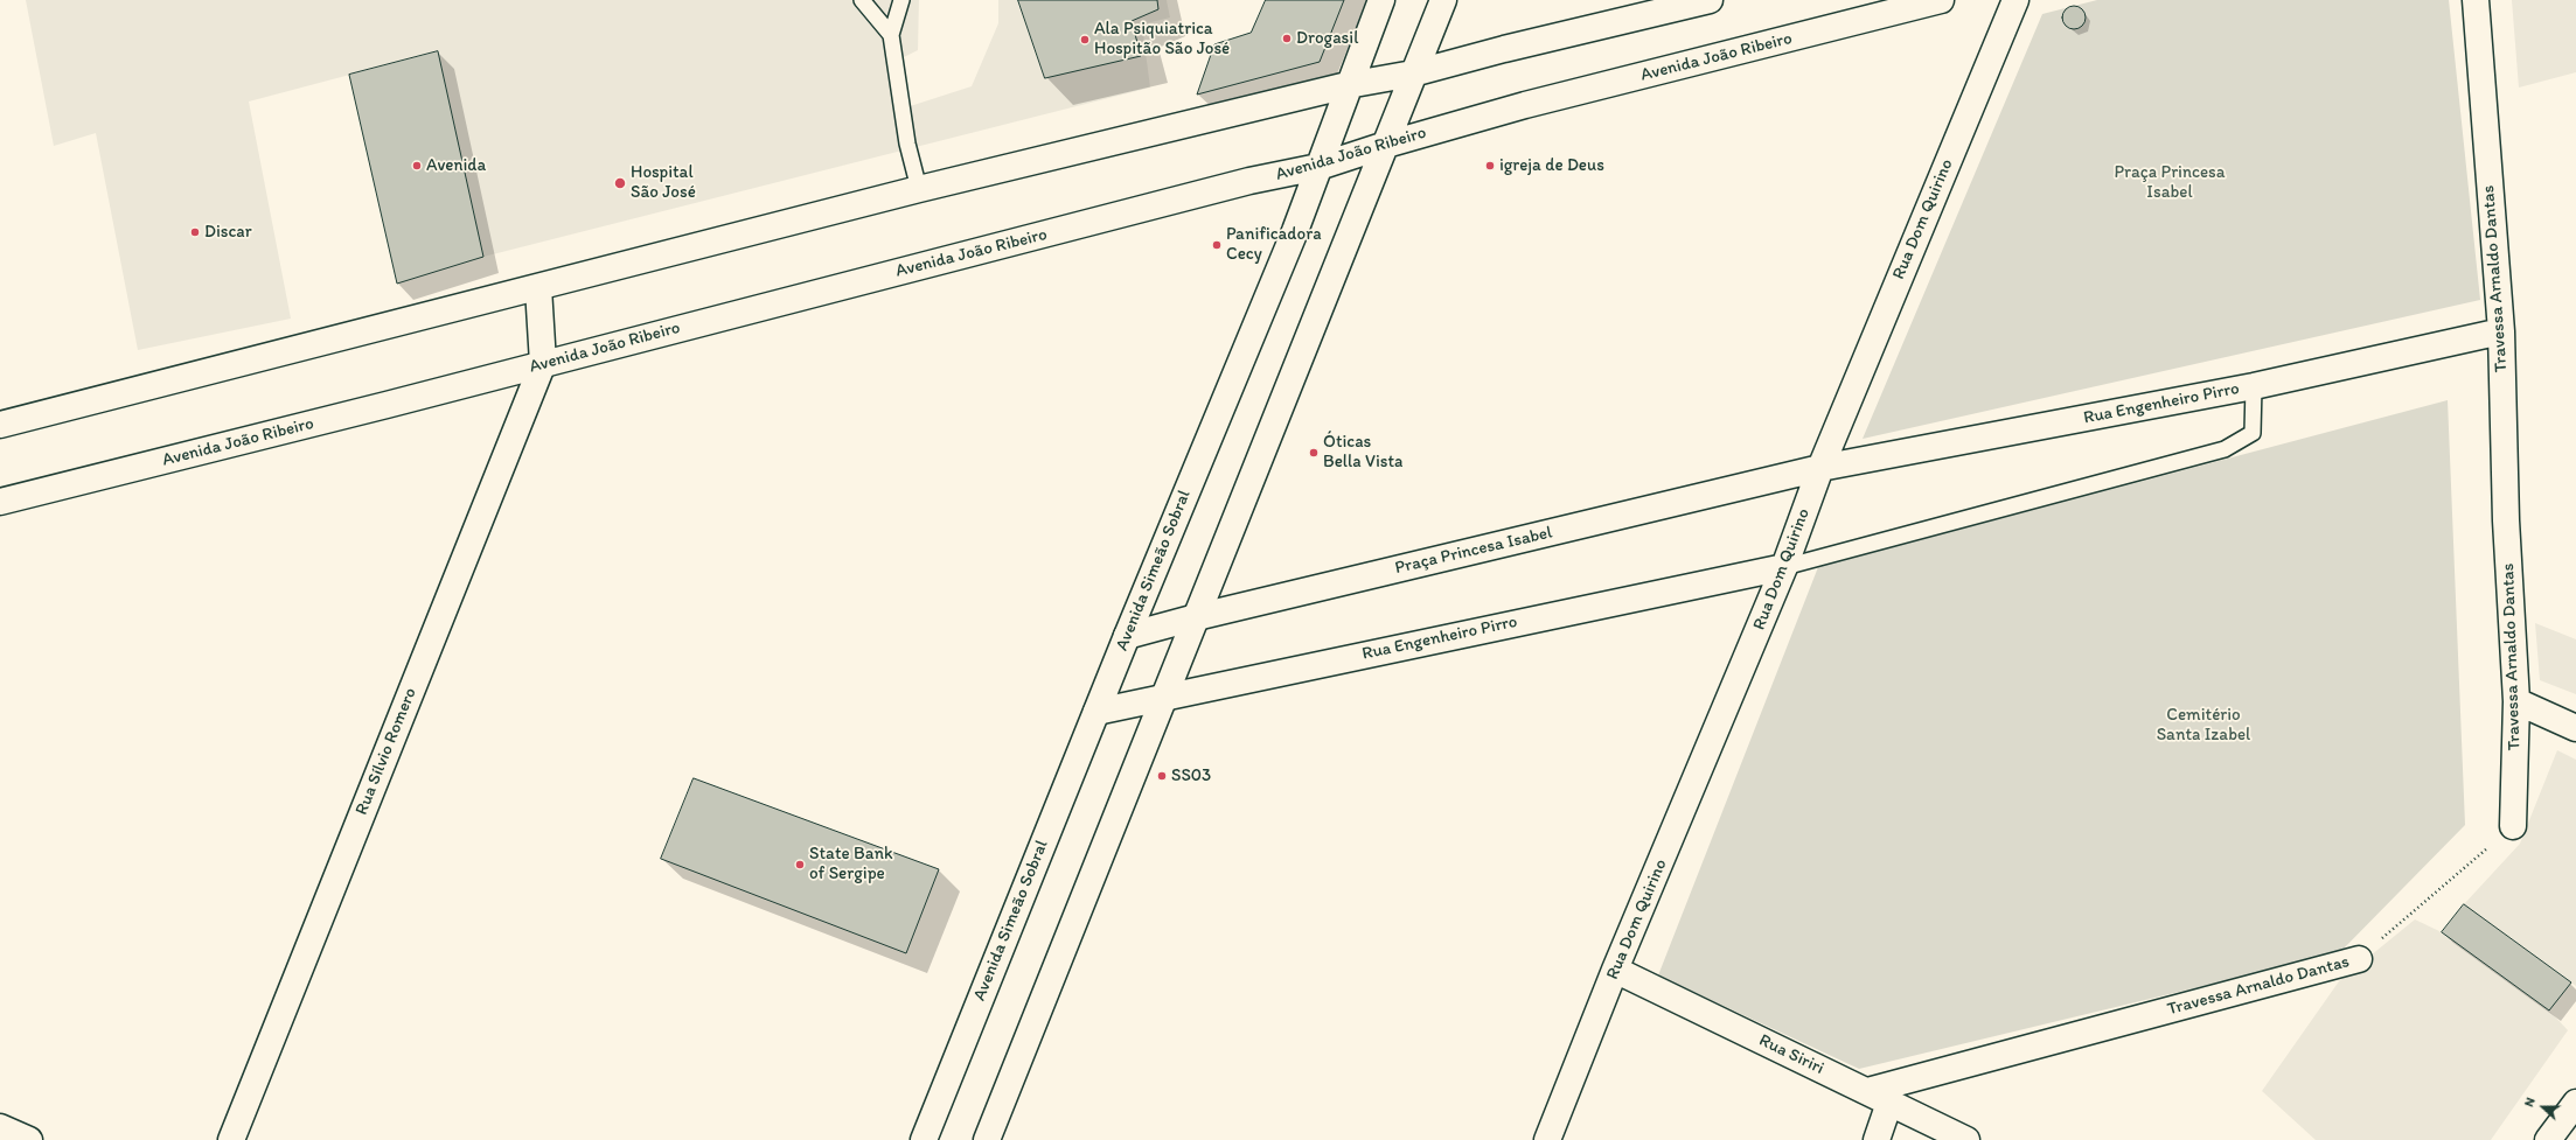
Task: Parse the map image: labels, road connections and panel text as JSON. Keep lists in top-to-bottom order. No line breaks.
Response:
{"streets":{"main road":["Avenida João Ribeiro","Rua Dom Quirino","Travessa Arnaldo Dantas","Rua Engenheiro Pirro","Praça Princesa Isabel","Avenida Simeão Sobral","Rua Sílvio Romero","Rua Siriri"]},"crossings":[["Avenida João Ribeiro","Avenida Simeão Sobral"],["Avenida João Ribeiro","Rua Sílvio Romero"],["Rua Dom Quirino","Rua Engenheiro Pirro"],["Rua Dom Quirino","Praça Princesa Isabel"],["Rua Dom Quirino","Rua Siriri"],["Travessa Arnaldo Dantas","Rua Engenheiro Pirro"],["Travessa Arnaldo Dantas","Rua Siriri"],["Rua Engenheiro Pirro","Praça Princesa Isabel"],["Rua Engenheiro Pirro","Avenida Simeão Sobral"],["Praça Princesa Isabel","Avenida Simeão Sobral"]],"parks":["Praça Princesa Isabel","Cemitério Santa Izabel"],"places":["Drogasil","Ala Psiquiatrica Hospitão São José","Avenida","igreja de Deus","Hospital São José","Discar","Panificadora Cecy","Óticas Bella Vista","SS03","State Bank of Sergipe"],"north":"left"}
